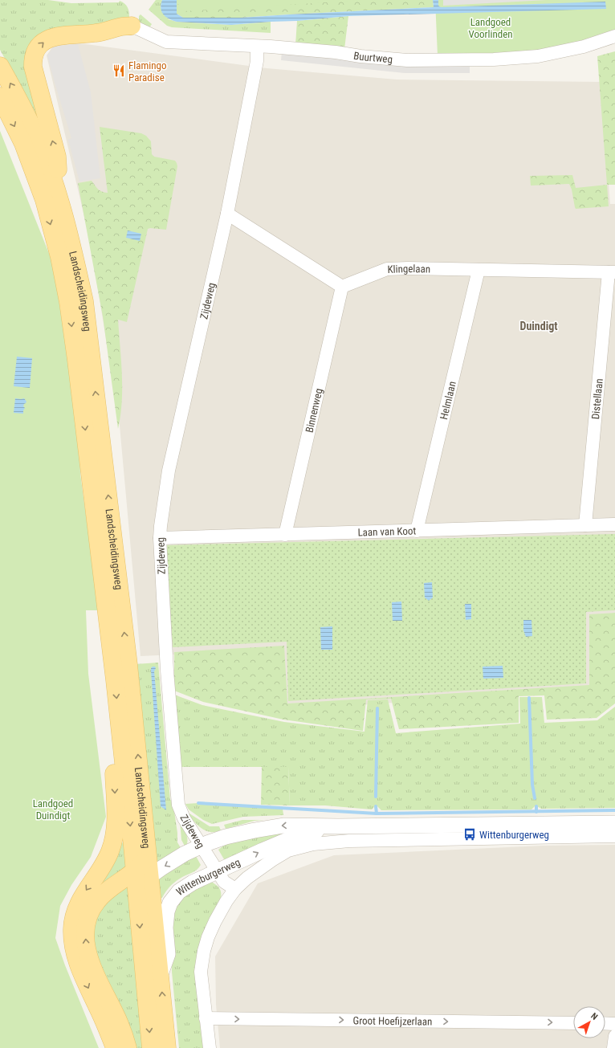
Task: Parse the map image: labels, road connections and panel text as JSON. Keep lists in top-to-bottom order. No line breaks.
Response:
{"streets":{"main road":["Landscheidingsweg"],"street":["Buurtweg","Klingelaan","Zijdeweg","Distellaan","Helmlaan","Binnenweg","Laan van Koot","Wittenburgerweg","Groot Hoefijzerlaan"]},"crossings":[["Buurtweg","Zijdeweg"],["Klingelaan","Distellaan"],["Klingelaan","Helmlaan"],["Klingelaan","Binnenweg"],["Landscheidingsweg","Wittenburgerweg"],["Zijdeweg","Laan van Koot"],["Zijdeweg","Wittenburgerweg"],["Distellaan","Laan van Koot"],["Helmlaan","Laan van Koot"],["Binnenweg","Laan van Koot"]],"one_way":["Groot Hoefijzerlaan"],"districts":["Duindigt"],"parks":["Landgoed Voorlinden","Landgoed Duindigt"],"places":{"restaurant":["Flamingo Paradise"],"bus stop":["Wittenburgerweg"]},"north":"top right"}
